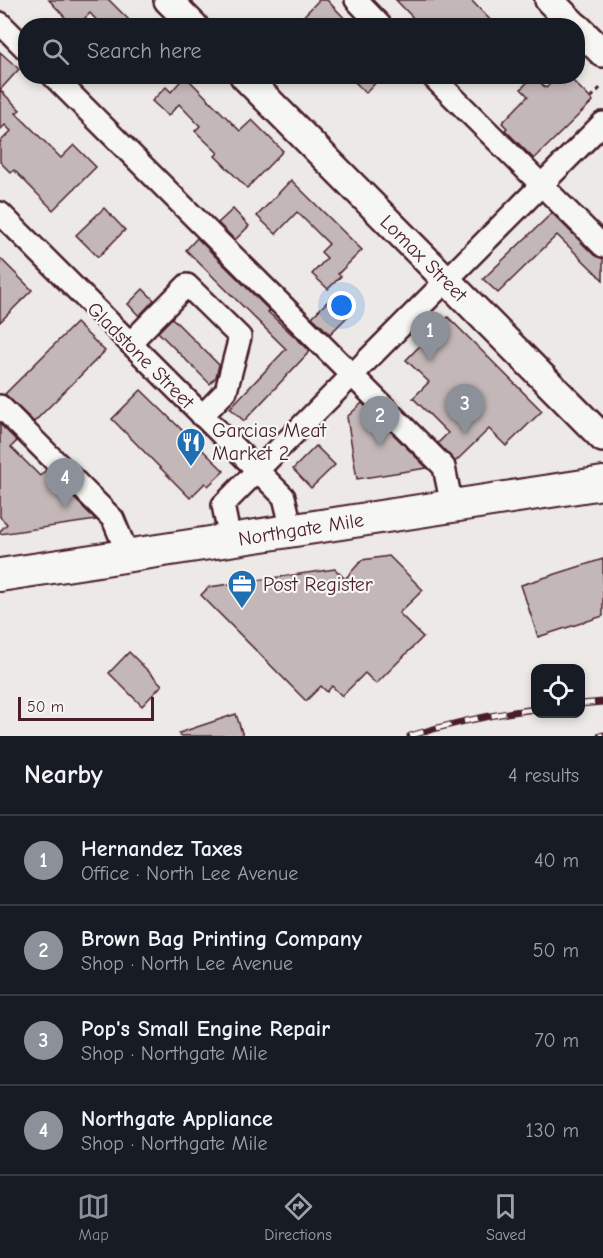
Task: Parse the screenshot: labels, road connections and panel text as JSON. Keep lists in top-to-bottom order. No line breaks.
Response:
{"streets":{"highway":["Northgate Mile"],"main road":["Lomax Street"],"street":["Gladstone Street"]},"crossings":[["Gladstone Street","Northgate Mile"]],"places":{"restaurant":["Garcias Meat Market 2"],"office":["Post Register"]},"scale_bar":"50 m","page":{"search":"Search here","pins":["1","3","2","4"],"scale":"50 m","heading":["Nearby","4 results"],"list":[{"mark":"1","name":"Hernandez Taxes","note":"Office · North Lee Avenue","value":"40 m"},{"mark":"2","name":"Brown Bag Printing Company","note":"Shop · North Lee Avenue","value":"50 m"},{"mark":"3","name":"Pop's Small Engine Repair","note":"Shop · Northgate Mile","value":"70 m"},{"mark":"4","name":"Northgate Appliance","note":"Shop · Northgate Mile","value":"130 m"}],"nav":["Map","Directions","Saved"]}}
